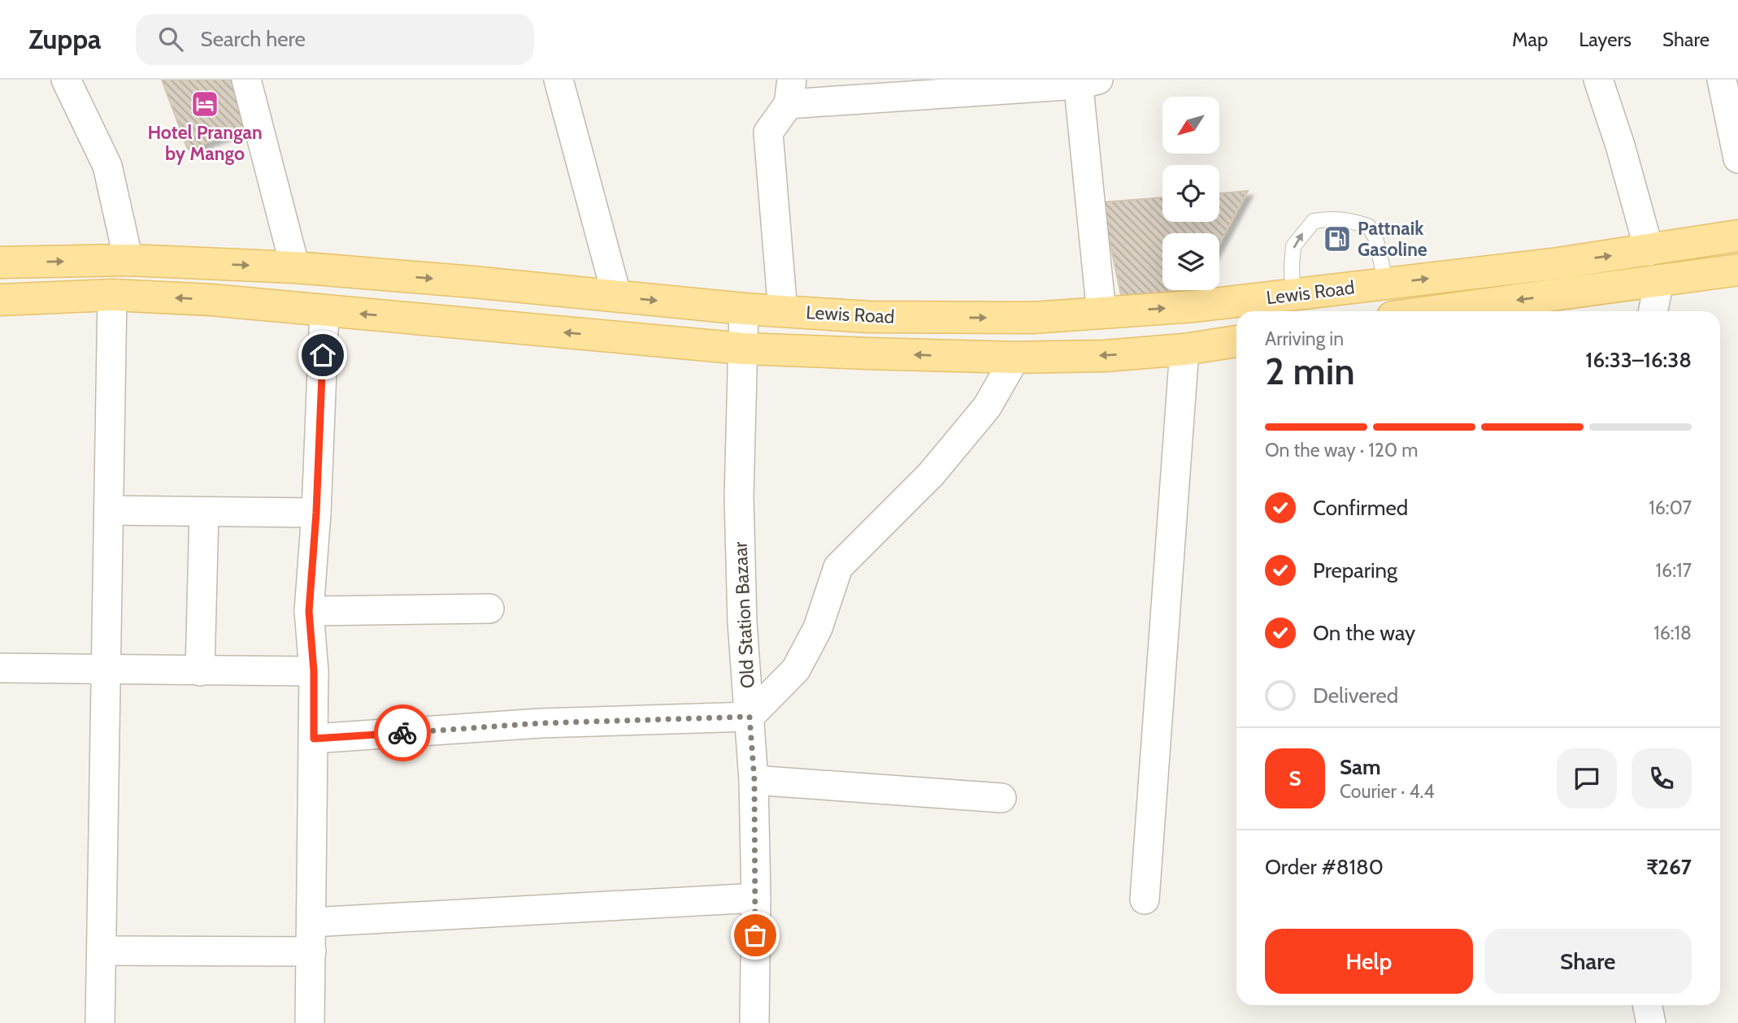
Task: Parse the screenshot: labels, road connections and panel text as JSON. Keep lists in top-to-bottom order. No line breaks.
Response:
{"streets":{"main road":["Lewis Road"],"street":["Old Station Bazaar"]},"crossings":[["Lewis Road","Old Station Bazaar"]],"places":{"hotel":["Hotel Prangan by Mango"],"fuel station":["Pattnaik Gasoline"]},"north":"bottom left","page":{"header":"Zuppa","search":"Search here","nav":["Map","Layers","Share"],"heading":["2 min","Arriving in","16:33–16:38"],"panel":["Sam","Courier · 4.4","Order #8180","₹267"],"bar":"On the way · 120 m","list":[["Confirmed","16:07"],["Preparing","16:17"],["On the way","16:18"],"Delivered"],"round":"S","buttons":["Help","Share"]}}
